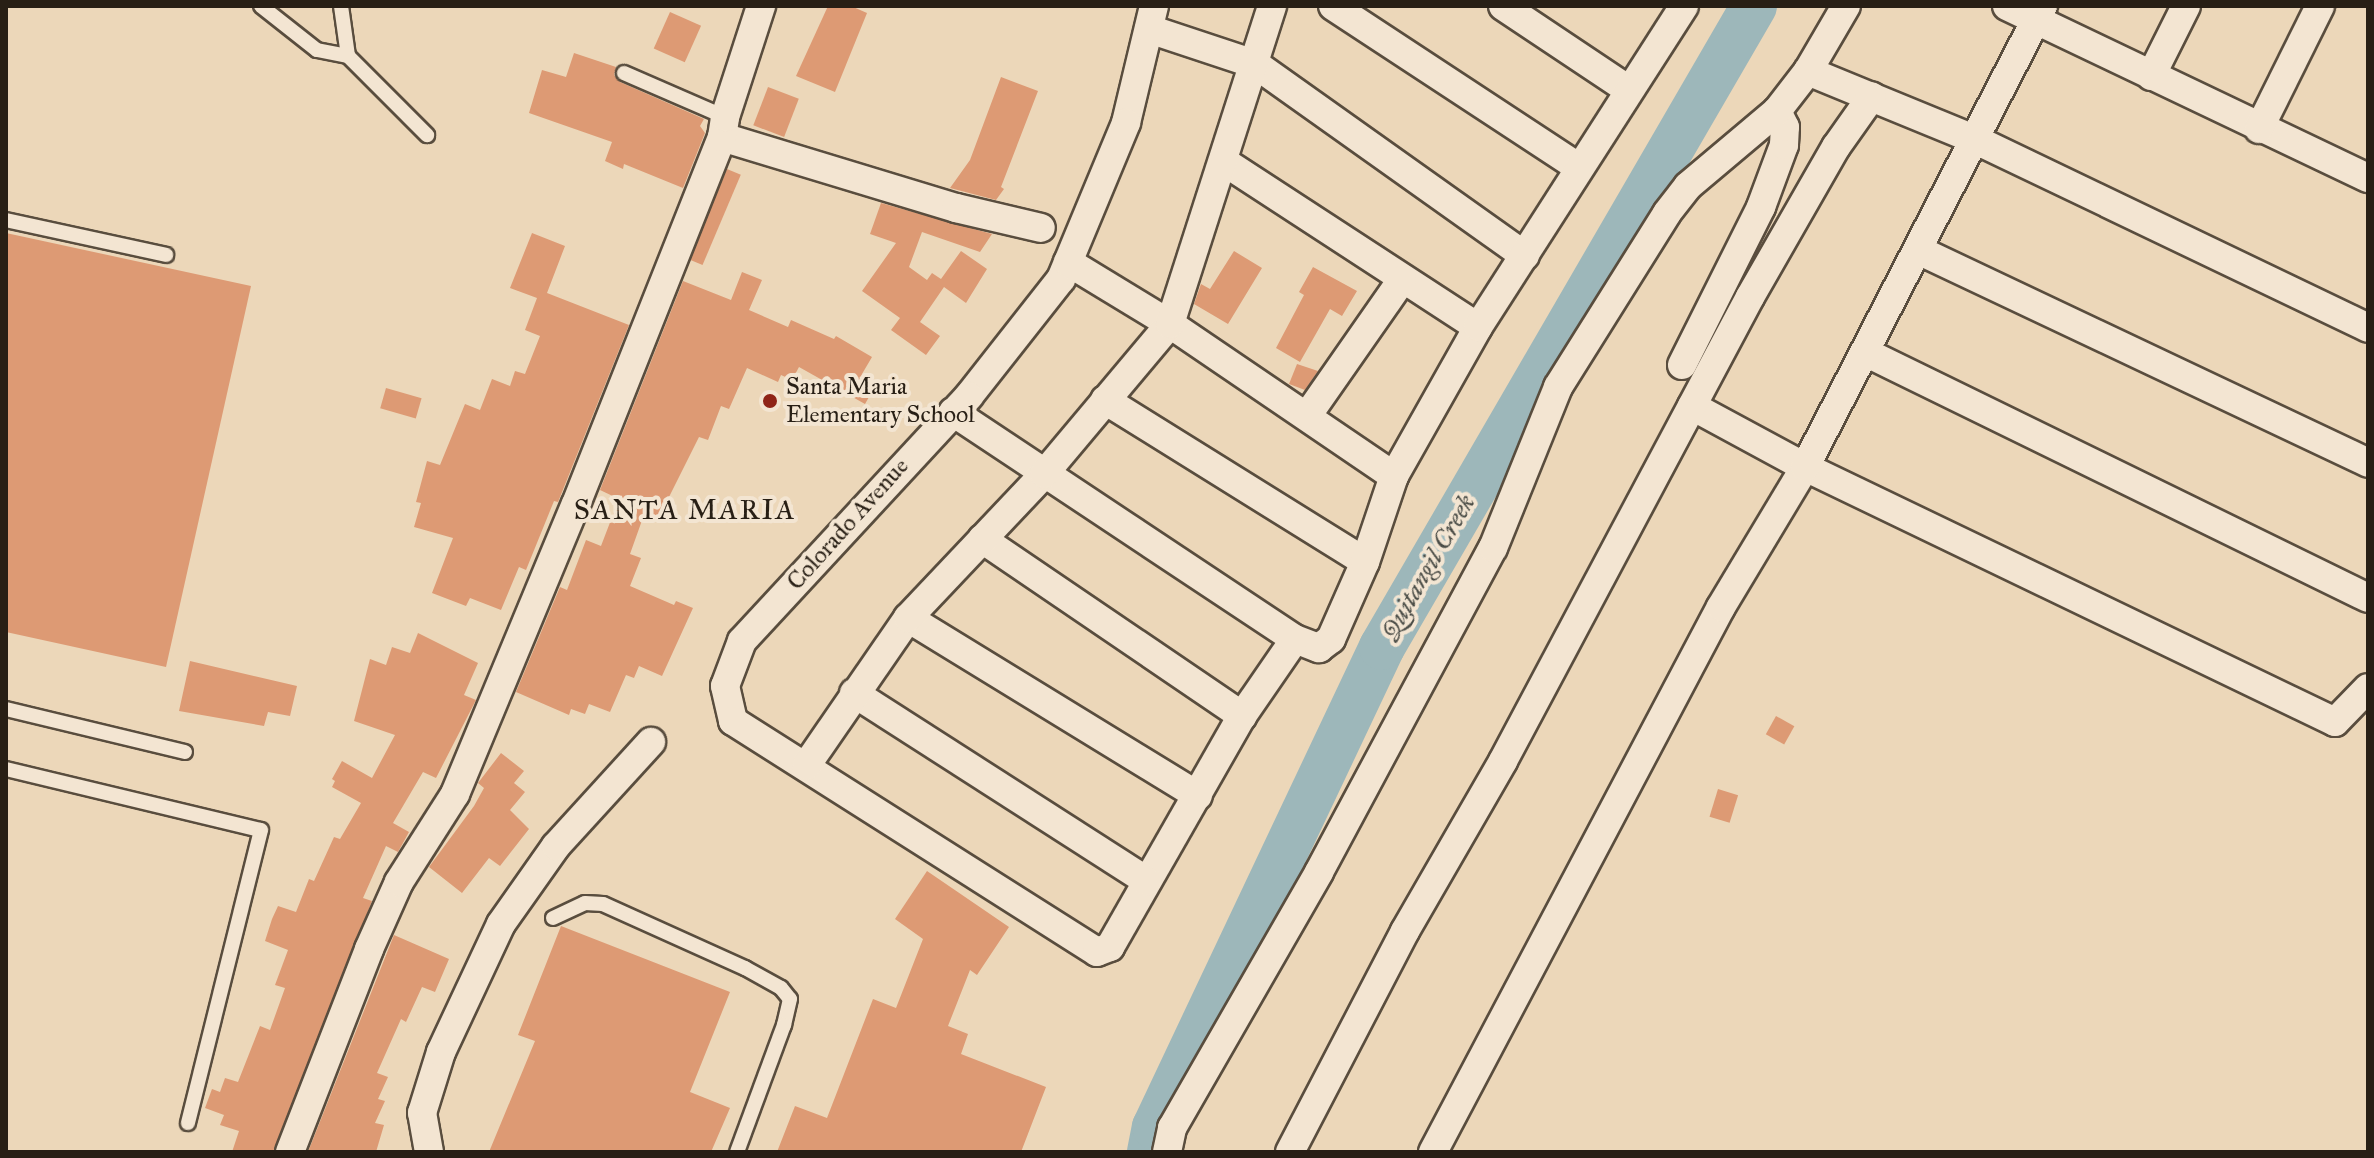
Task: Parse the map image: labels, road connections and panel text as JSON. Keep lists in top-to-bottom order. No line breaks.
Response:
{"streets":{"street":["Colorado Avenue"]},"districts":["SANTA MARIA"],"water":["Quitangil Creek"],"places":["Santa Maria Elementary School"]}
